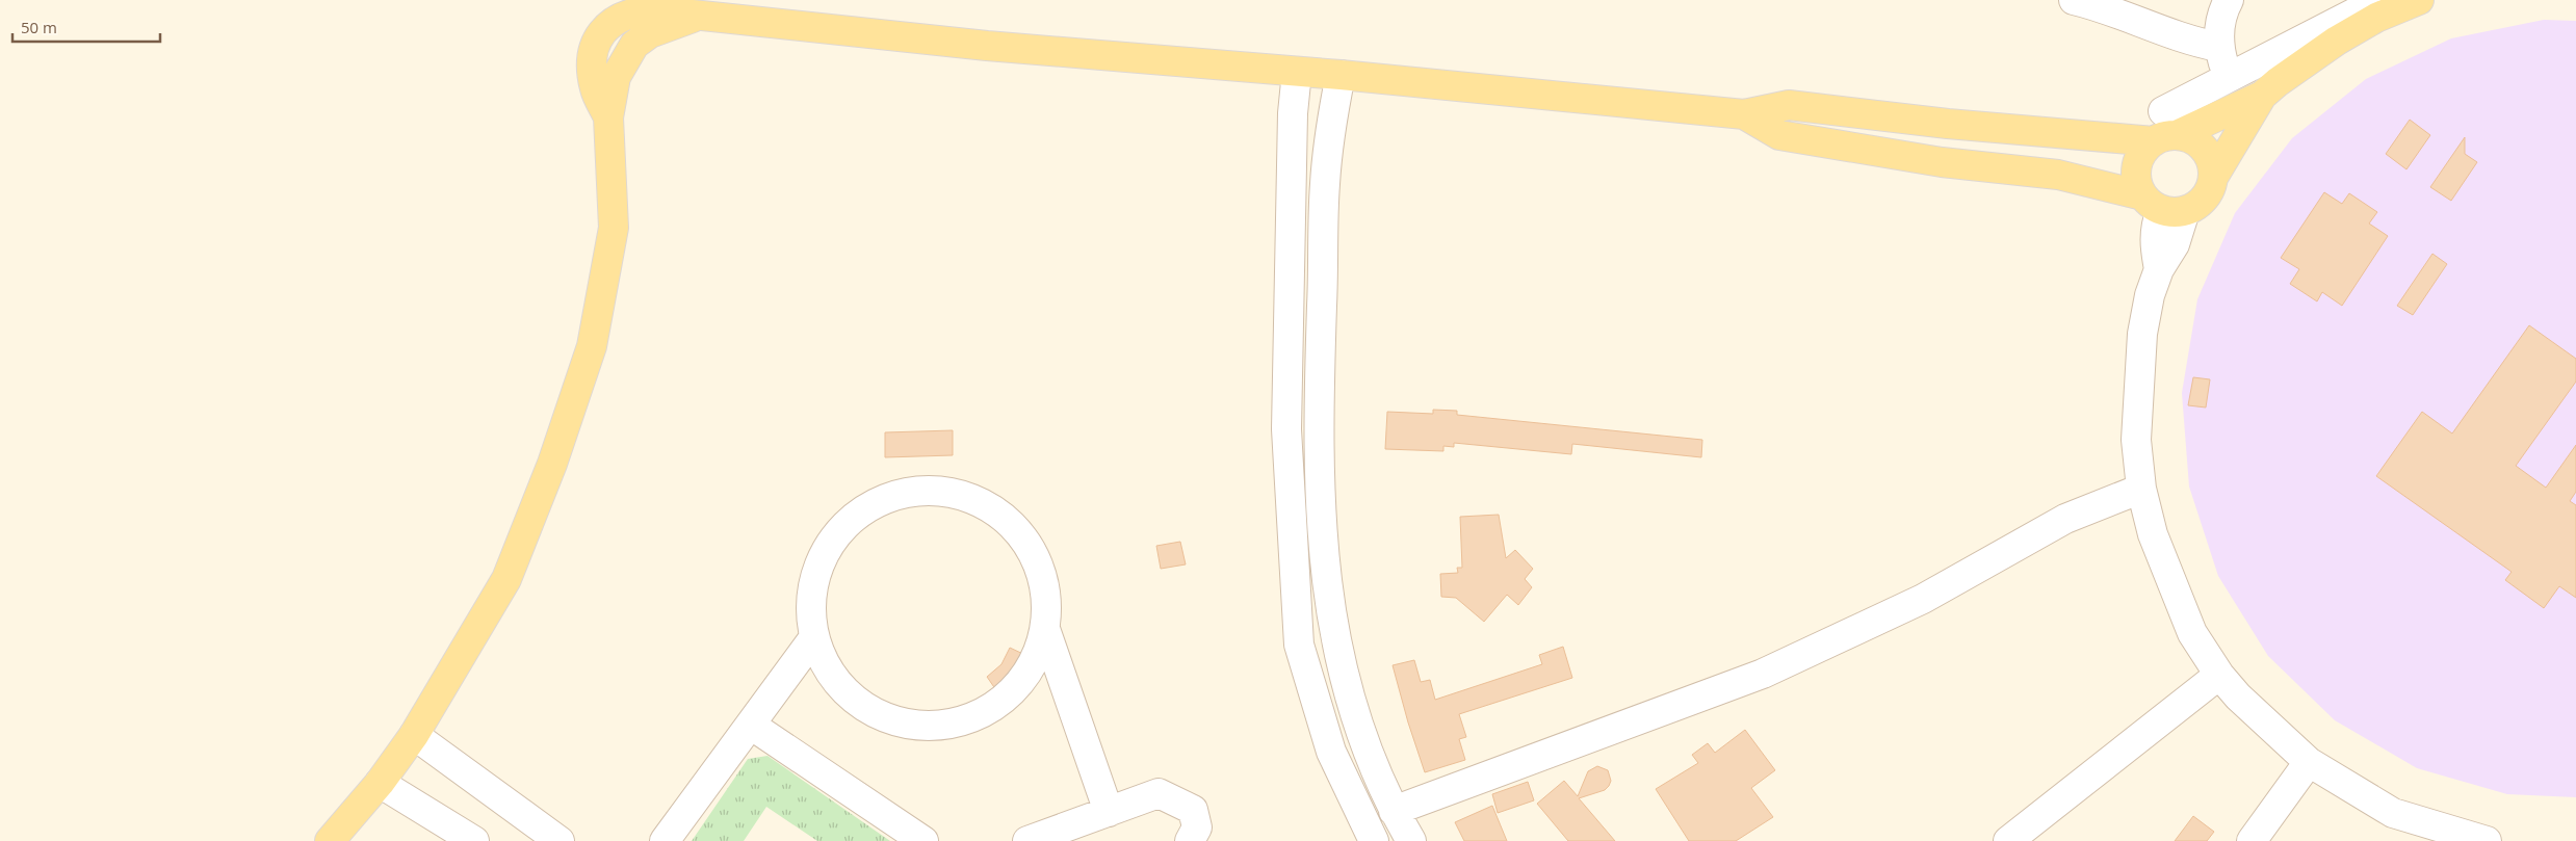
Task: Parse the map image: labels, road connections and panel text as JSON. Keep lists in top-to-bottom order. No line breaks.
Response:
{"scale_bar":"50 m"}
